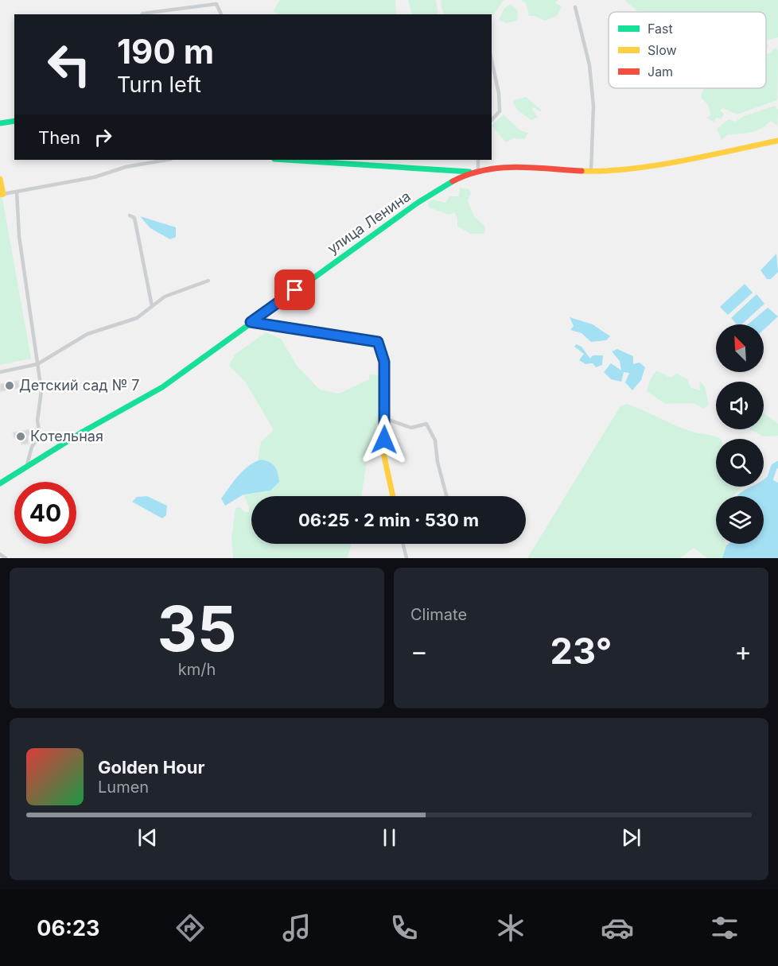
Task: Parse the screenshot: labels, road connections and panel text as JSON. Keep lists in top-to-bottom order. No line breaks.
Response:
{"streets":{"street":["улица Ленина"]},"places":["Детский сад № 7","Котельная"],"legend":["Fast","Slow","Jam"],"north":"top left","page":{"turn":["190 m","Turn left"],"then":"Then","limit":"40","trip":"06:25 · 2 min · 530 m","tile":[["35","km/h"],"Climate"],"heat":["−","23°","+"],"song":["Golden Hour","Lumen"],"tabs":"06:23"}}
